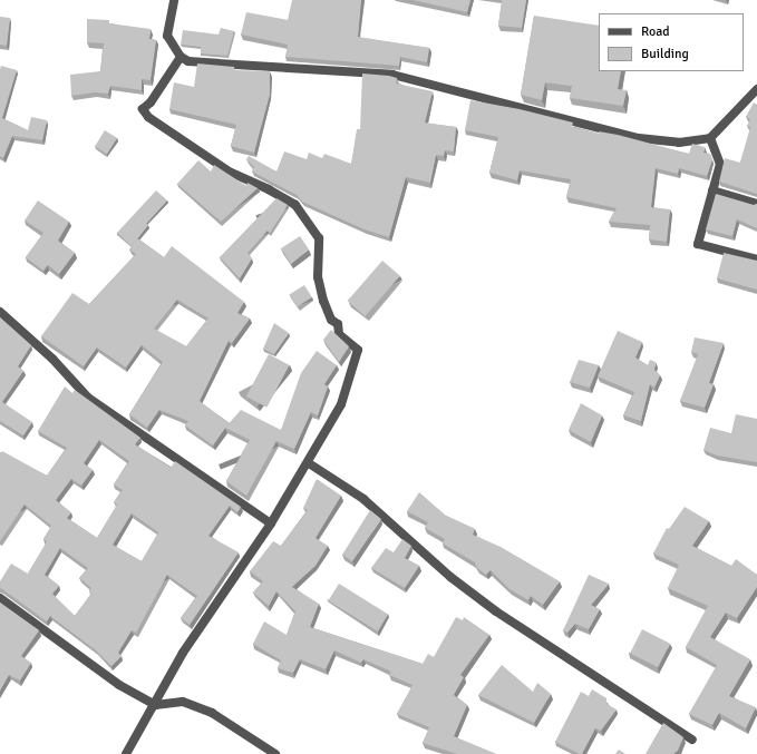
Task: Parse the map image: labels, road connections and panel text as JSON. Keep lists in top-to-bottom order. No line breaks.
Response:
{"legend":["Road","Building"]}
